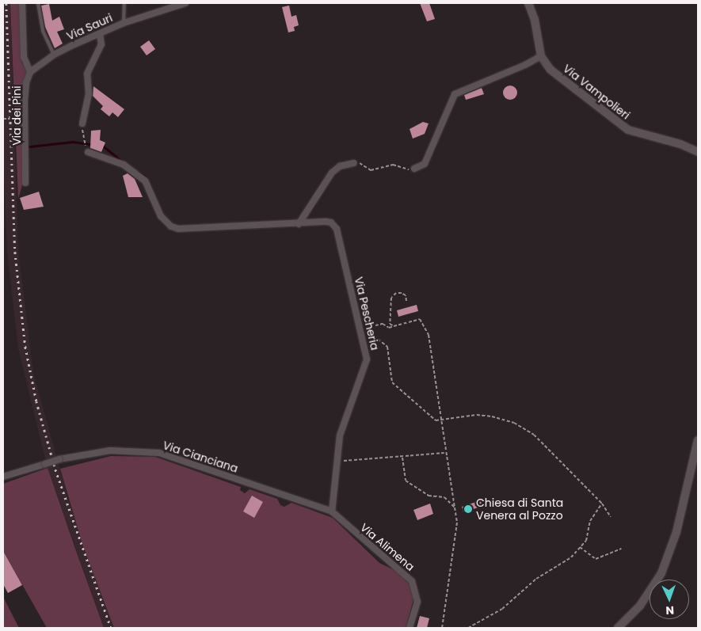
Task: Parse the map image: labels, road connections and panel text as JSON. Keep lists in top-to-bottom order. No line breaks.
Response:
{"streets":{"street":["Via Sauri","Via Vampolieri","Via dei Pini","Via Pescheria","Via Cianciana","Via Alimena"]},"crossings":[["Via Sauri","Via dei Pini"],["Via Pescheria","Via Cianciana"],["Via Pescheria","Via Alimena"],["Via Cianciana","Via Alimena"]],"places":["Chiesa di Santa Venera al Pozzo"],"north":"bottom"}
